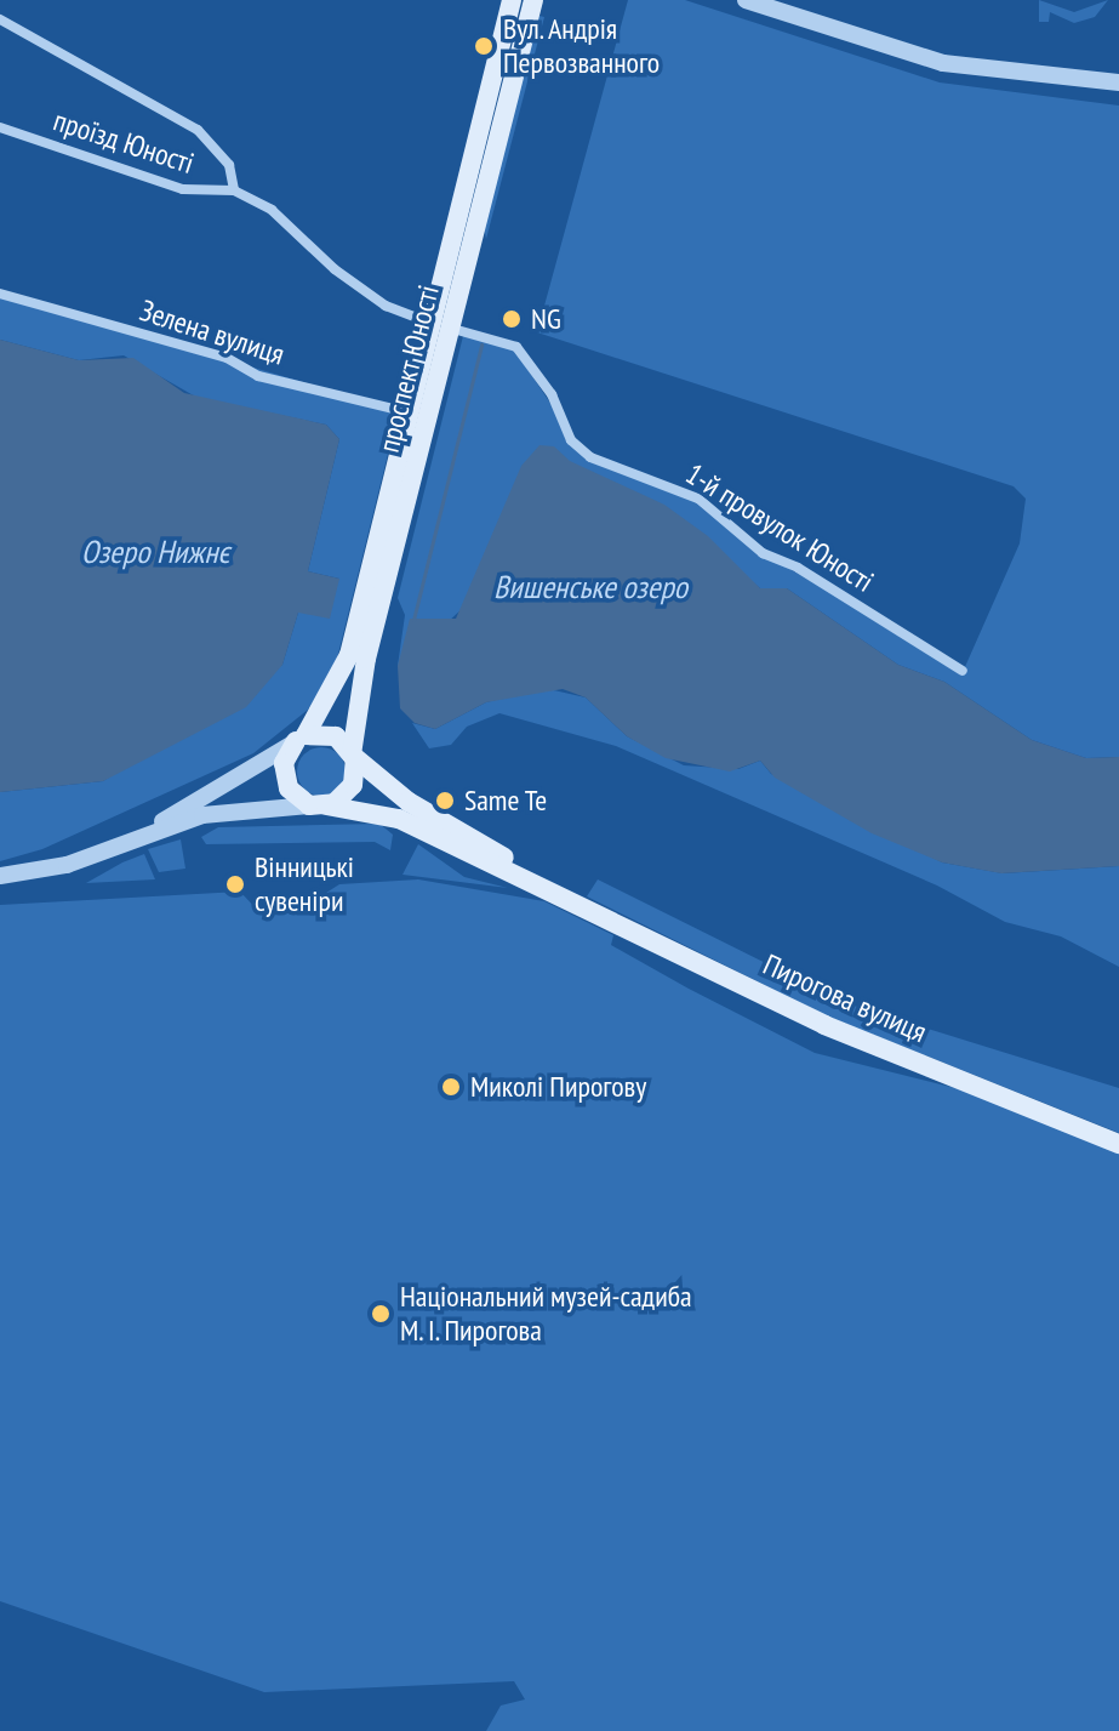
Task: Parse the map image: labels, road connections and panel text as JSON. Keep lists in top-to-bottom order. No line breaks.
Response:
{"streets":{"main road":["проспект Юності","Пирогова вулиця"],"street":["проїзд Юності","Зелена вулиця","1-й провулок Юності"]},"crossings":[["проїзд Юності","1-й провулок Юності"],["Зелена вулиця","проспект Юності"],["проспект Юності","1-й провулок Юності"],["проспект Юності","Пирогова вулиця"]],"water":["Озеро Нижнє","Вишенське озеро"],"places":["Вул. Андрія Первозванного","NG","Same Te","Вінницькі сувеніри","Миколі Пирогову","Національний музей-садиба М. І. Пирогова"]}
